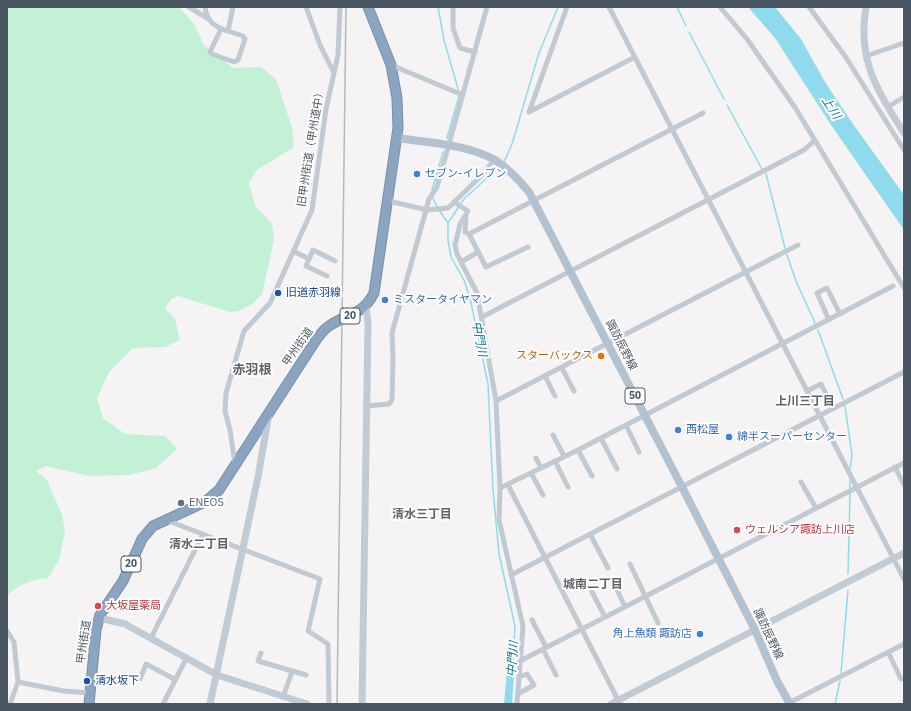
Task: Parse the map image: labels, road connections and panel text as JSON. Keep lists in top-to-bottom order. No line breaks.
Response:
{"streets":{"highway":["20","甲州街道"],"main road":["諏訪辰野線","50"],"street":["旧甲州街道（甲州道中）"]},"crossings":[["旧甲州街道（甲州道中）","甲州街道"],["20","諏訪辰野線"],["20","甲州街道"]],"districts":["赤羽根","上川三丁目","清水三丁目","清水二丁目","城南二丁目"],"water":["上川","中門川"],"places":["セブン-イレブン","旧道赤羽線","ミスタータイヤマン","スターバックス","西松屋","綿半スーパーセンター","ENEOS","ウェルシア諏訪上川店","大坂屋薬局","角上魚類 諏訪店","清水坂下"]}
